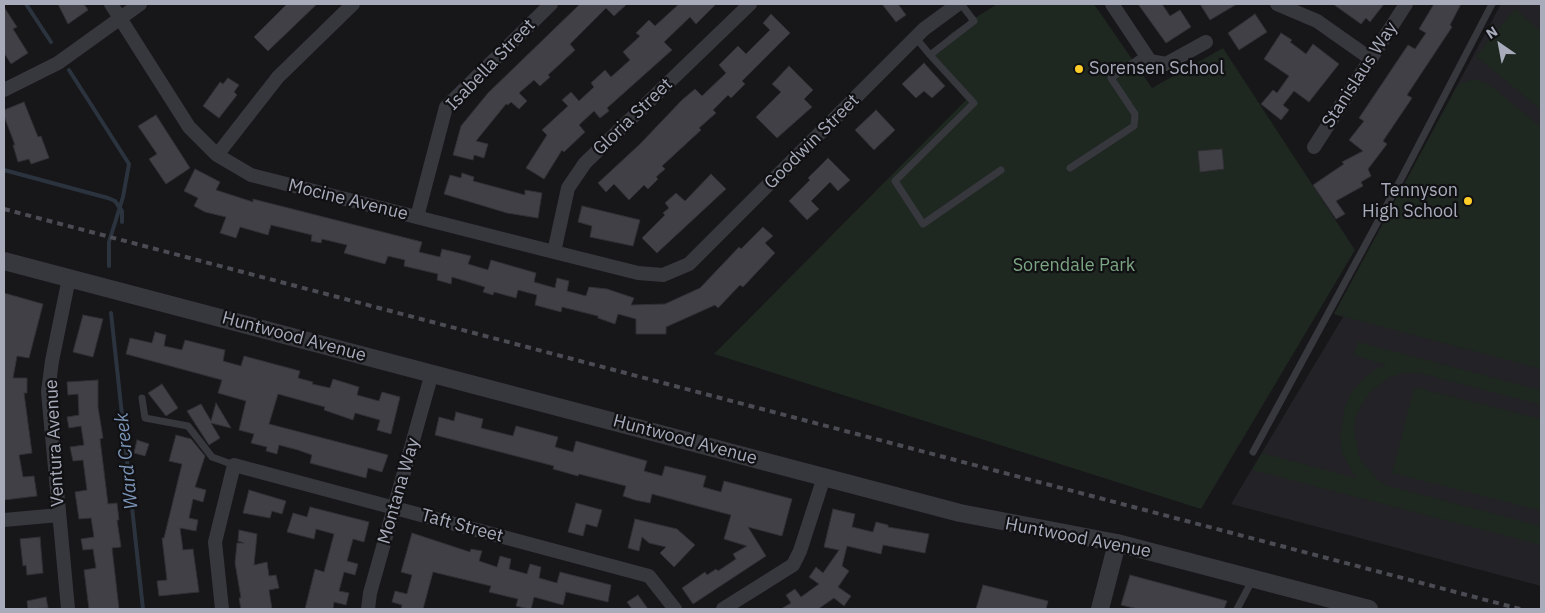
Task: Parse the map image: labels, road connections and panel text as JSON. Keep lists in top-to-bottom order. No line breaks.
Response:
{"streets":{"street":["Isabella Street","Stanislaus Way","Gloria Street","Goodwin Street","Mocine Avenue","Huntwood Avenue","Ventura Avenue","Montana Way","Taft Street"]},"crossings":[["Isabella Street","Mocine Avenue"],["Gloria Street","Mocine Avenue"],["Goodwin Street","Mocine Avenue"],["Huntwood Avenue","Ventura Avenue"],["Huntwood Avenue","Montana Way"],["Montana Way","Taft Street"]],"water":["Ward Creek"],"parks":["Sorendale Park"],"places":["Sorensen School","Tennyson High School"],"north":"top left"}
